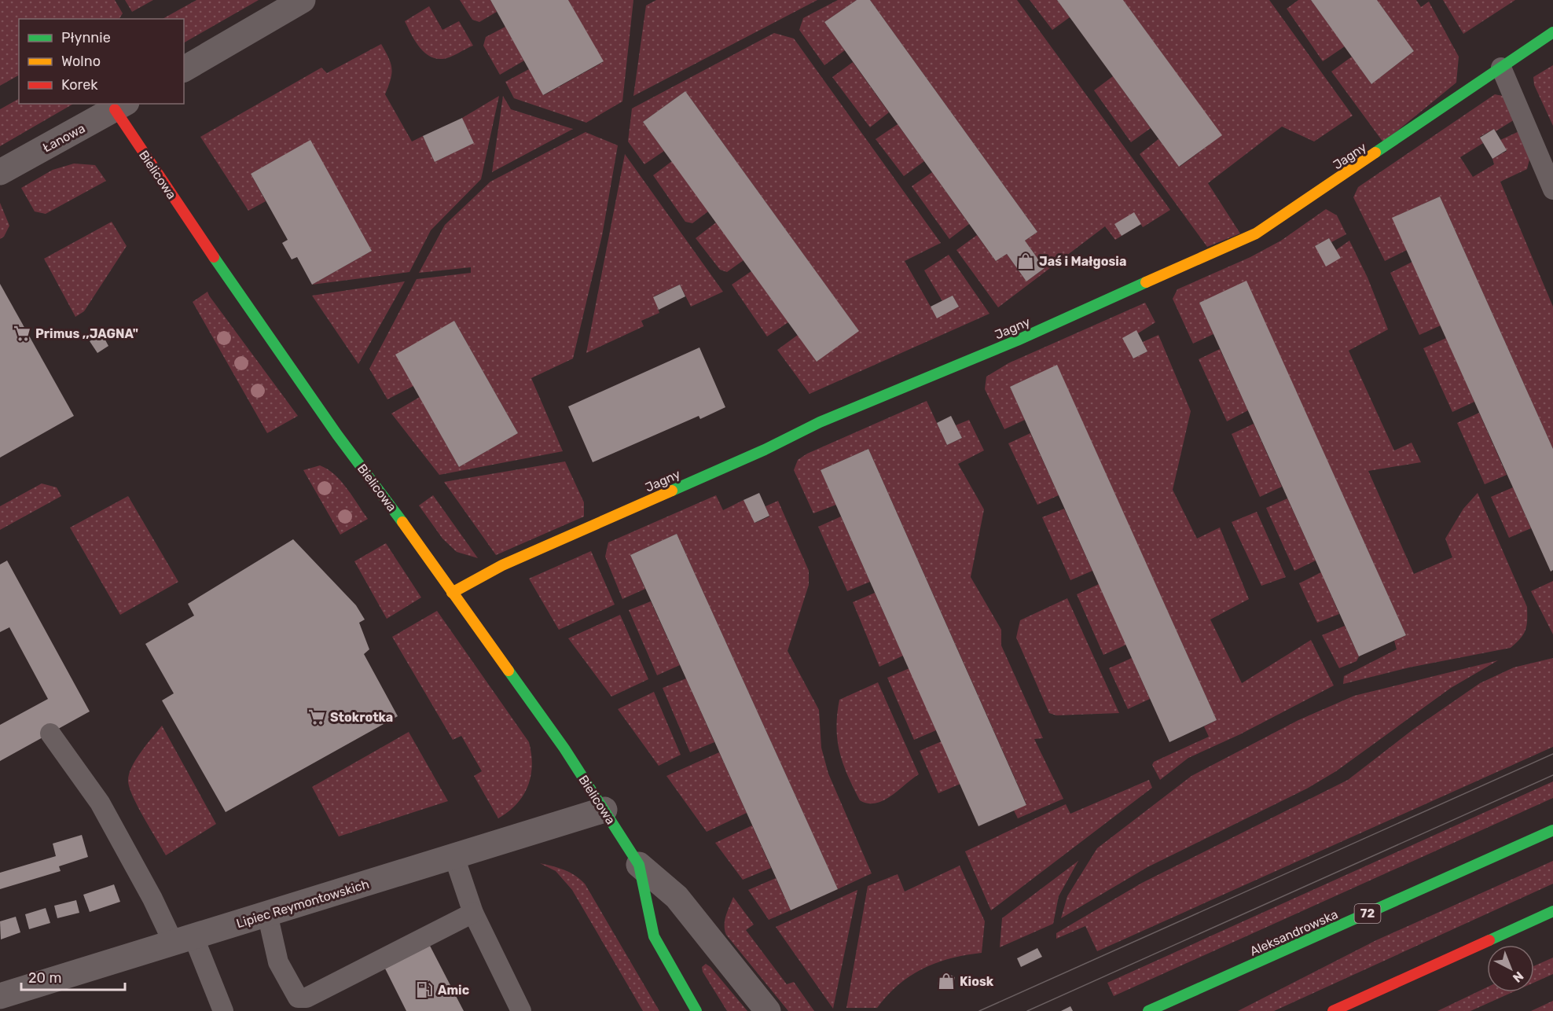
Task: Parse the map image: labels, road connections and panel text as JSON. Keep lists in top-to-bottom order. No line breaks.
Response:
{"streets":{"street":["Łanowa","Jagny","Bielicowa","Lipiec Reymontowskich","72","Aleksandrowska"]},"crossings":[["Łanowa","Bielicowa"],["Jagny","Bielicowa"],["Bielicowa","Lipiec Reymontowskich"]],"places":{"shop":["Jaś i Małgosia","Kiosk"],"supermarket":["Primus ,,JAGNA\"","Stokrotka"],"fuel station":["Amic"]},"legend":["Płynnie","Wolno","Korek"],"scale_bar":"20 m","north":"bottom right"}
